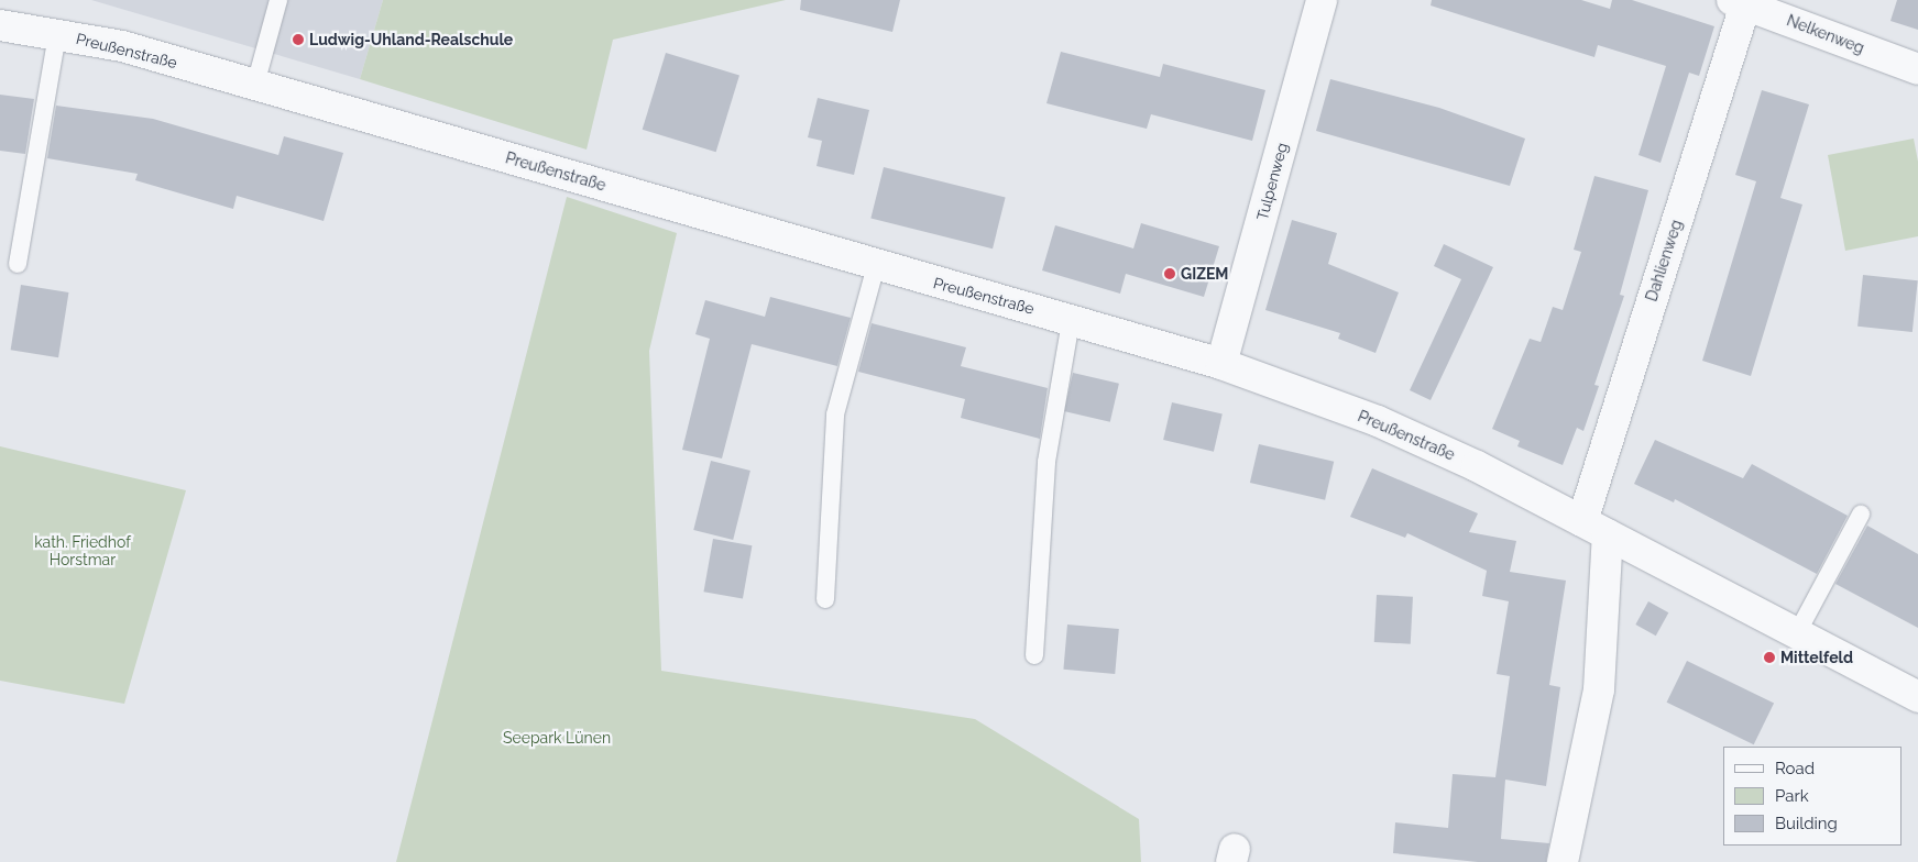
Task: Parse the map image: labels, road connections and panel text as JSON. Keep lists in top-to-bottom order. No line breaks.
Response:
{"streets":{"street":["Nelkenweg","Preußenstraße","Tulpenweg","Dahlienweg"]},"crossings":[["Nelkenweg","Dahlienweg"],["Preußenstraße","Tulpenweg"],["Preußenstraße","Dahlienweg"]],"parks":["kath. Friedhof Horstmar","Seepark Lünen"],"places":["Ludwig-Uhland-Realschule","GIZEM","Mittelfeld"],"legend":["Road","Park","Building"]}
